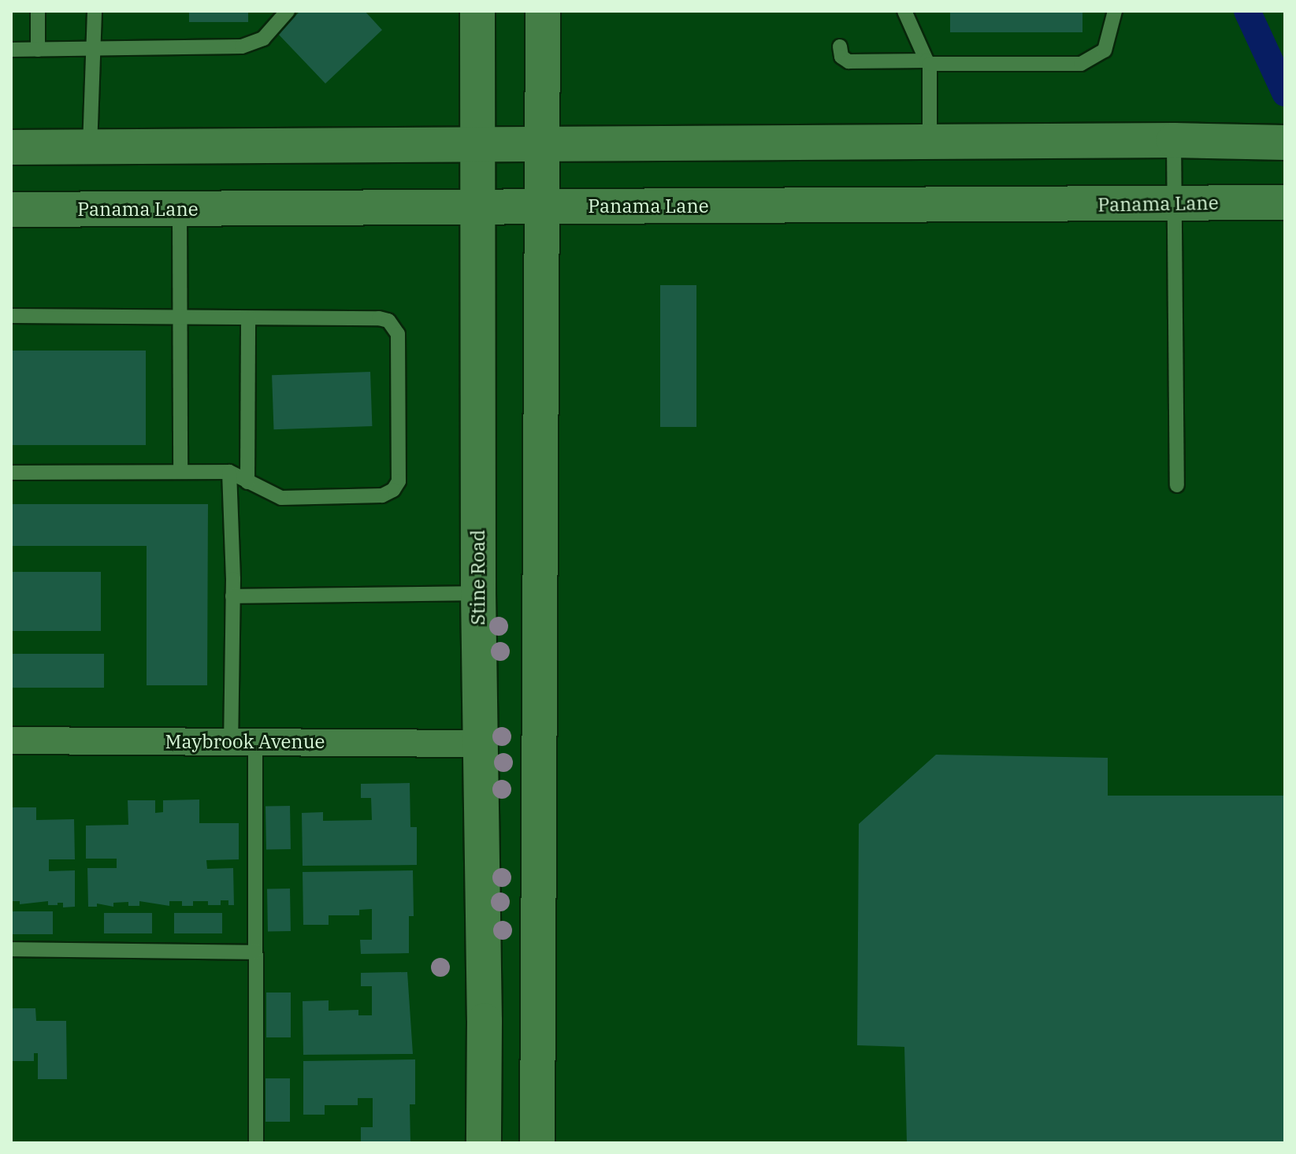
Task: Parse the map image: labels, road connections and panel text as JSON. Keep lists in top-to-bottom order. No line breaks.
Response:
{"streets":{"main road":["Panama Lane","Stine Road"],"street":["Maybrook Avenue"]},"crossings":[["Panama Lane","Stine Road"],["Stine Road","Maybrook Avenue"]]}
